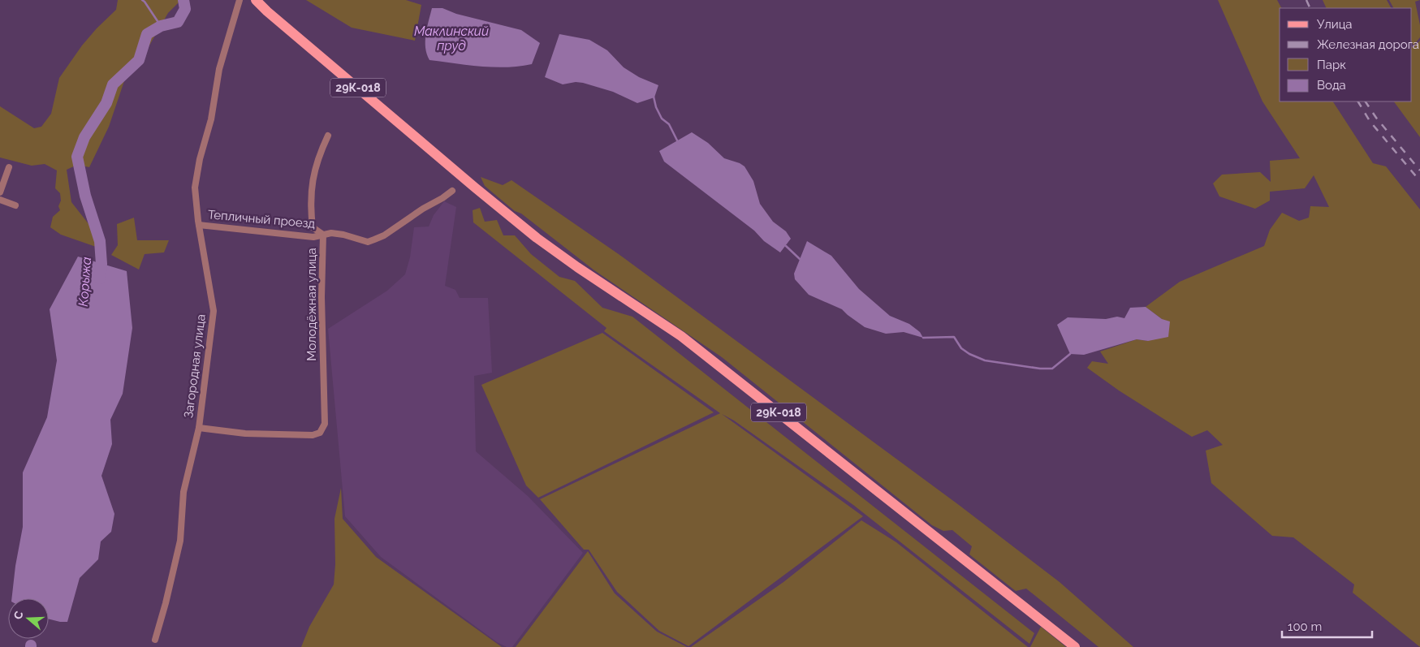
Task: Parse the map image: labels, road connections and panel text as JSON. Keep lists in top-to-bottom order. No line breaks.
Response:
{"streets":{"main road":["29К-018"],"street":["Тепличный проезд","Молодёжная улица","Загородная улица"]},"crossings":[["Тепличный проезд","Молодёжная улица"],["Тепличный проезд","Загородная улица"],["Молодёжная улица","Загородная улица"]],"water":["Маклинский пруд","Корыжа"],"legend":["Улица","Железная дорога","Парк","Вода"],"scale_bar":"100 m","north":"left"}
